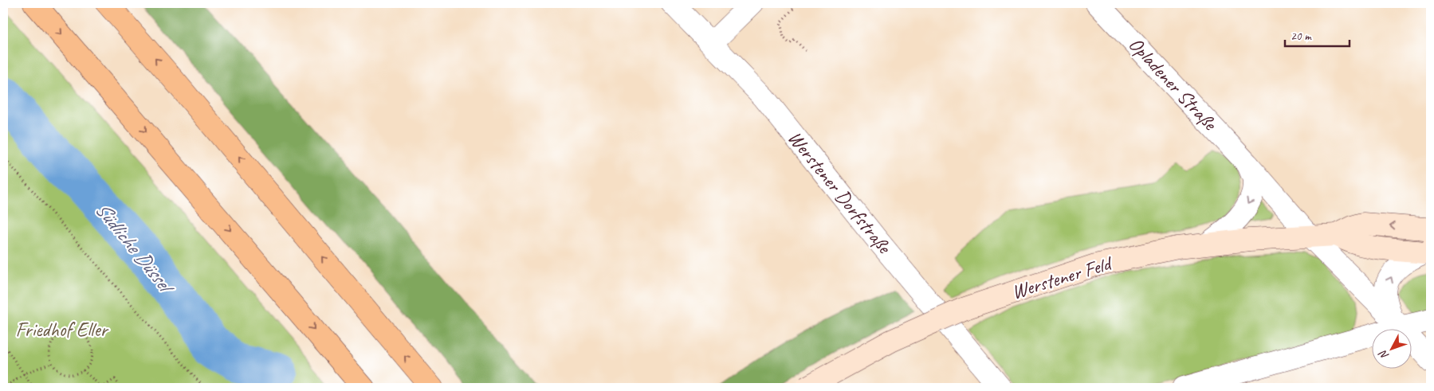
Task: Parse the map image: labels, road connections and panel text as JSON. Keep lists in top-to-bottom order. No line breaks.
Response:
{"streets":{"main road":["Werstener Feld"],"street":["Opladener Straße","Werstener Dorfstraße"]},"crossings":[["Opladener Straße","Werstener Feld"]],"water":["Südliche Düssel"],"parks":["Friedhof Eller"],"scale_bar":"20 m","north":"bottom left"}
